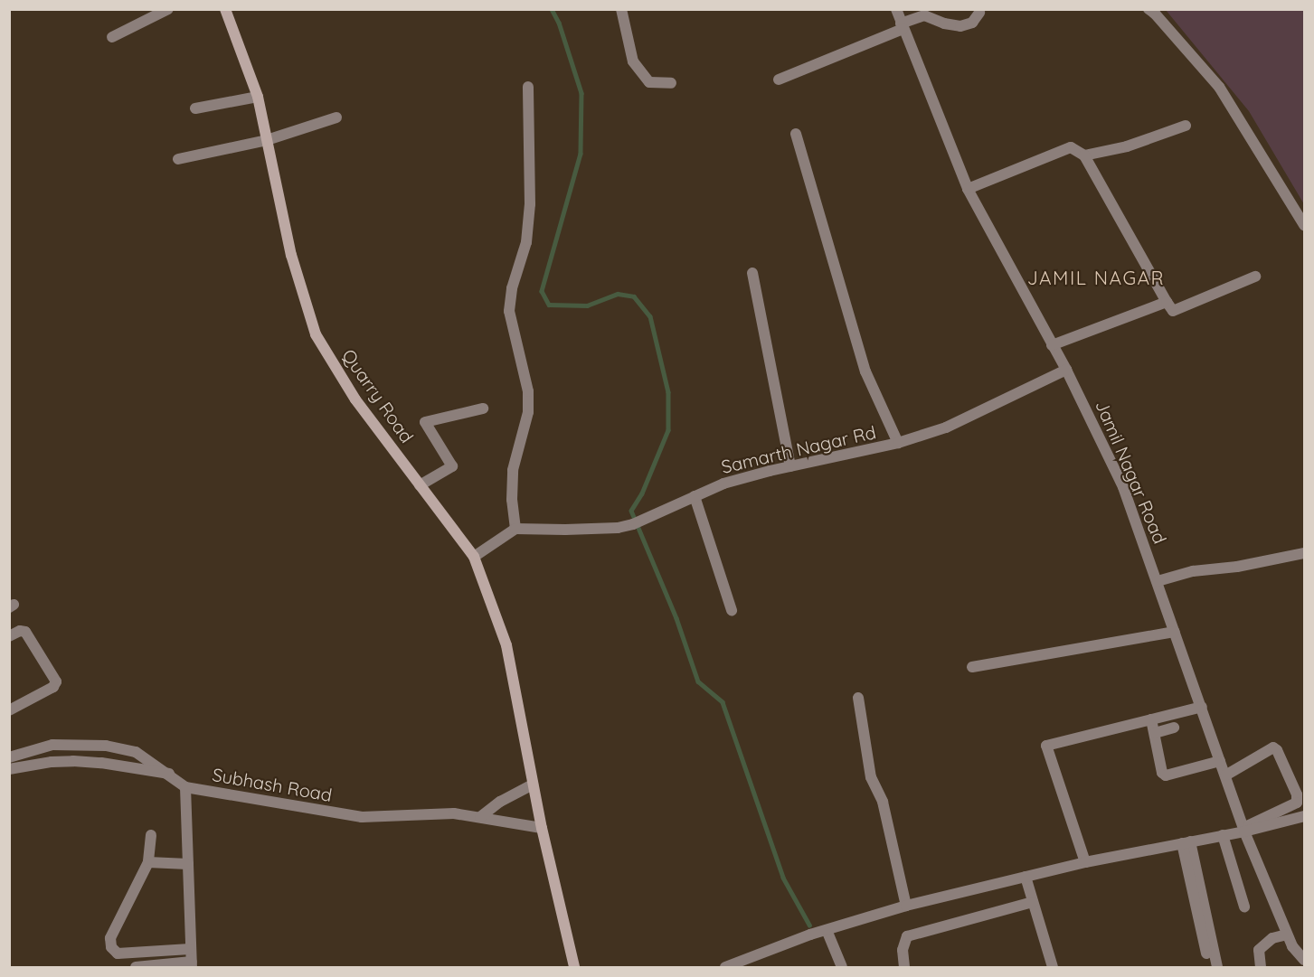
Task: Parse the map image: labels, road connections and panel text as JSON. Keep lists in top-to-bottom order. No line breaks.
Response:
{"streets":{"main road":["Quarry Road"],"street":["Samarth Nagar Rd","Jamil Nagar Road","Subhash Road"]},"crossings":[["Quarry Road","Subhash Road"],["Samarth Nagar Rd","Jamil Nagar Road"]],"districts":["JAMIL NAGAR"]}
